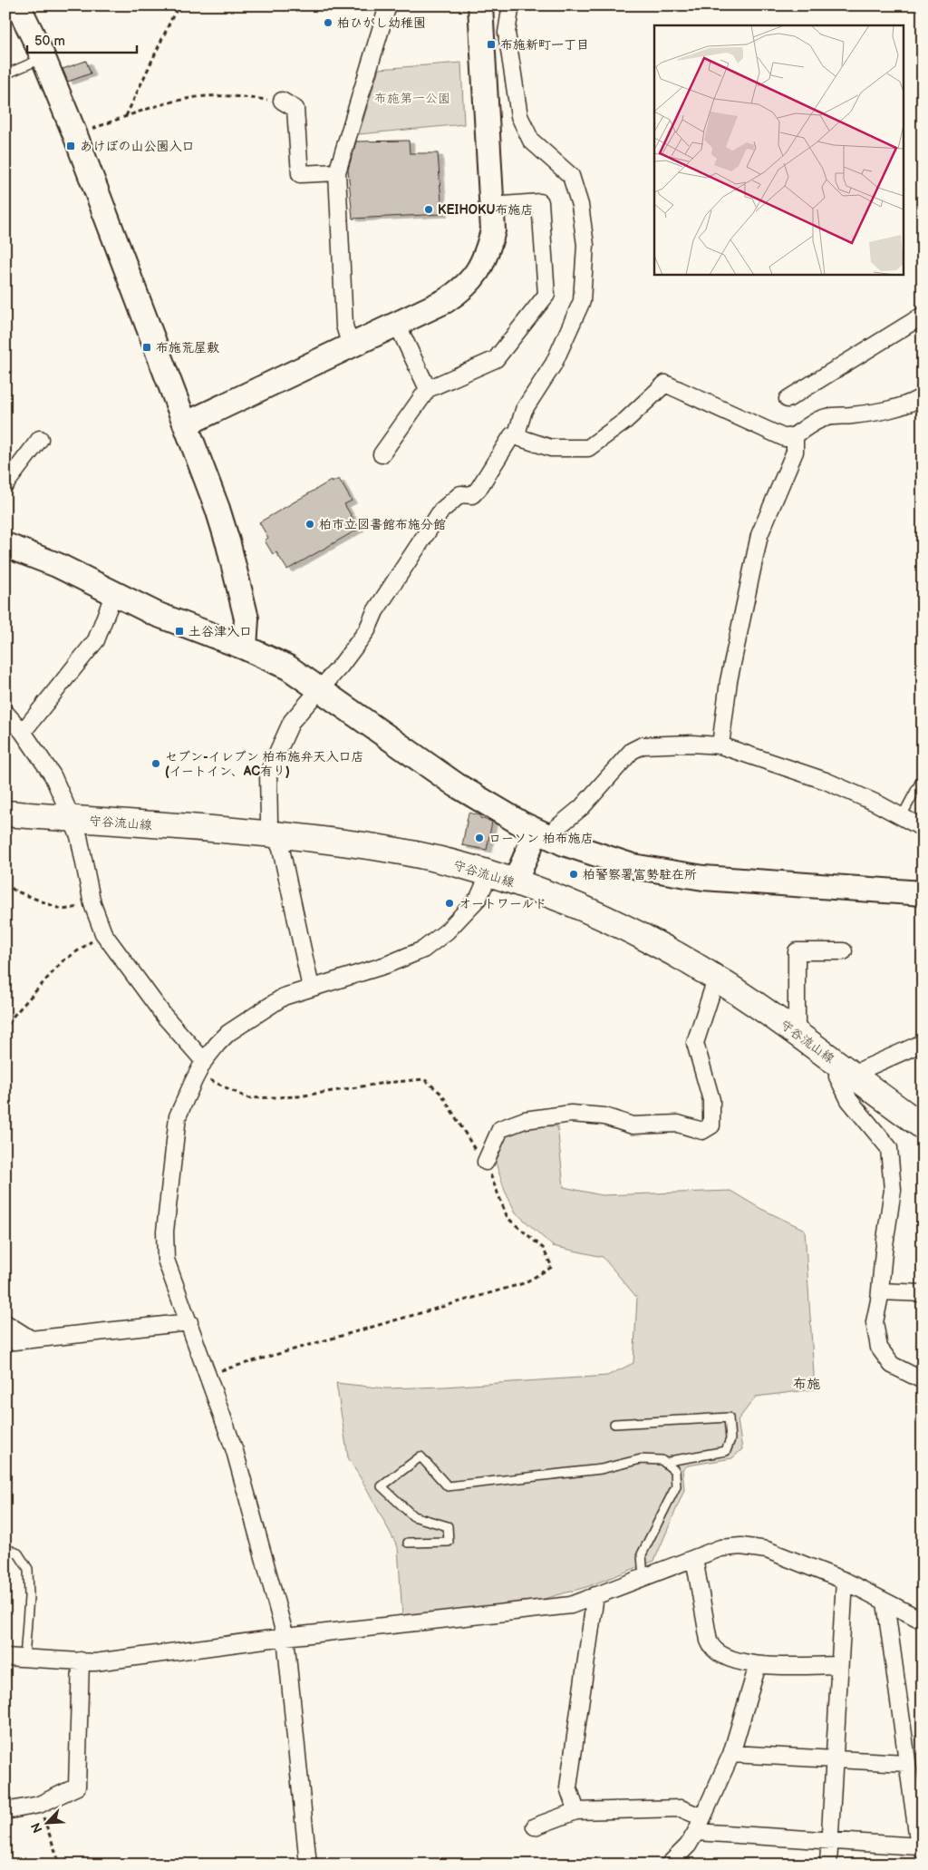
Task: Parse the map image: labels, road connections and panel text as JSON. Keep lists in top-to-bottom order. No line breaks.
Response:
{"streets":{"main road":["守谷流山線"]},"districts":["布施"],"parks":["布施第一公園"],"places":{"other":["柏ひがし幼稚園","KEIHOKU布施店","柏市立図書館布施分館","セブン-イレブン 柏布施弁天入口店 (イートイン、AC有り)","ローソン 柏布施店","柏警察署富勢駐在所","オートワールド"],"transit":["布施新町一丁目","あけぼの山公園入口","布施荒屋敷","土谷津入口"]},"scale_bar":"50 m","north":"bottom left"}
